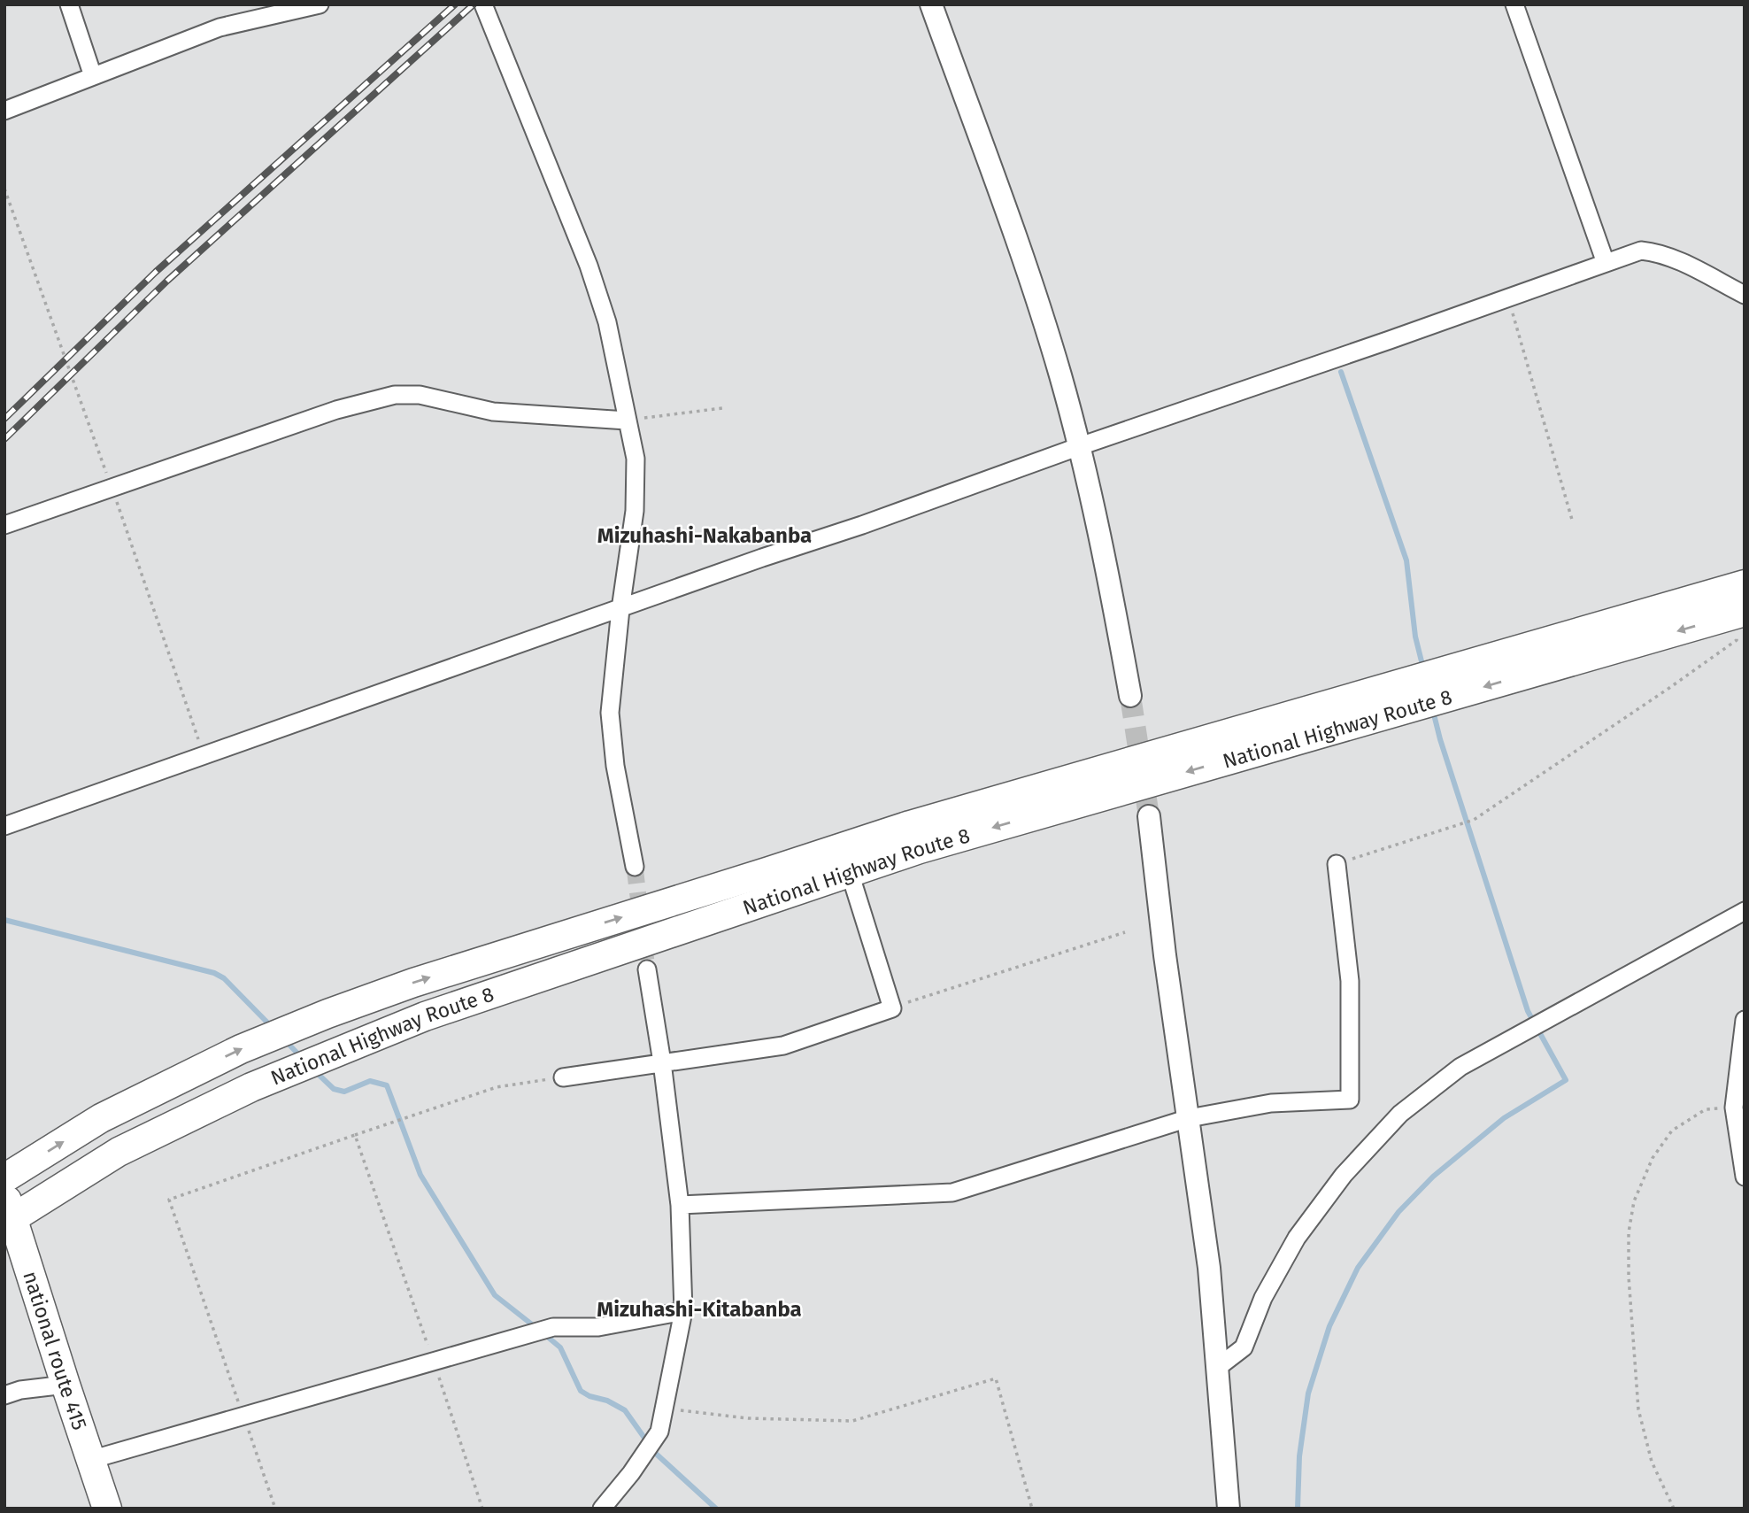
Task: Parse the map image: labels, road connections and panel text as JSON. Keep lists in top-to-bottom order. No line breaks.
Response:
{"streets":{"highway":["National Highway Route 8","national route 415"]},"crossings":[["National Highway Route 8","national route 415"]],"districts":["Mizuhashi-Nakabanba","Mizuhashi-Kitabanba"]}
